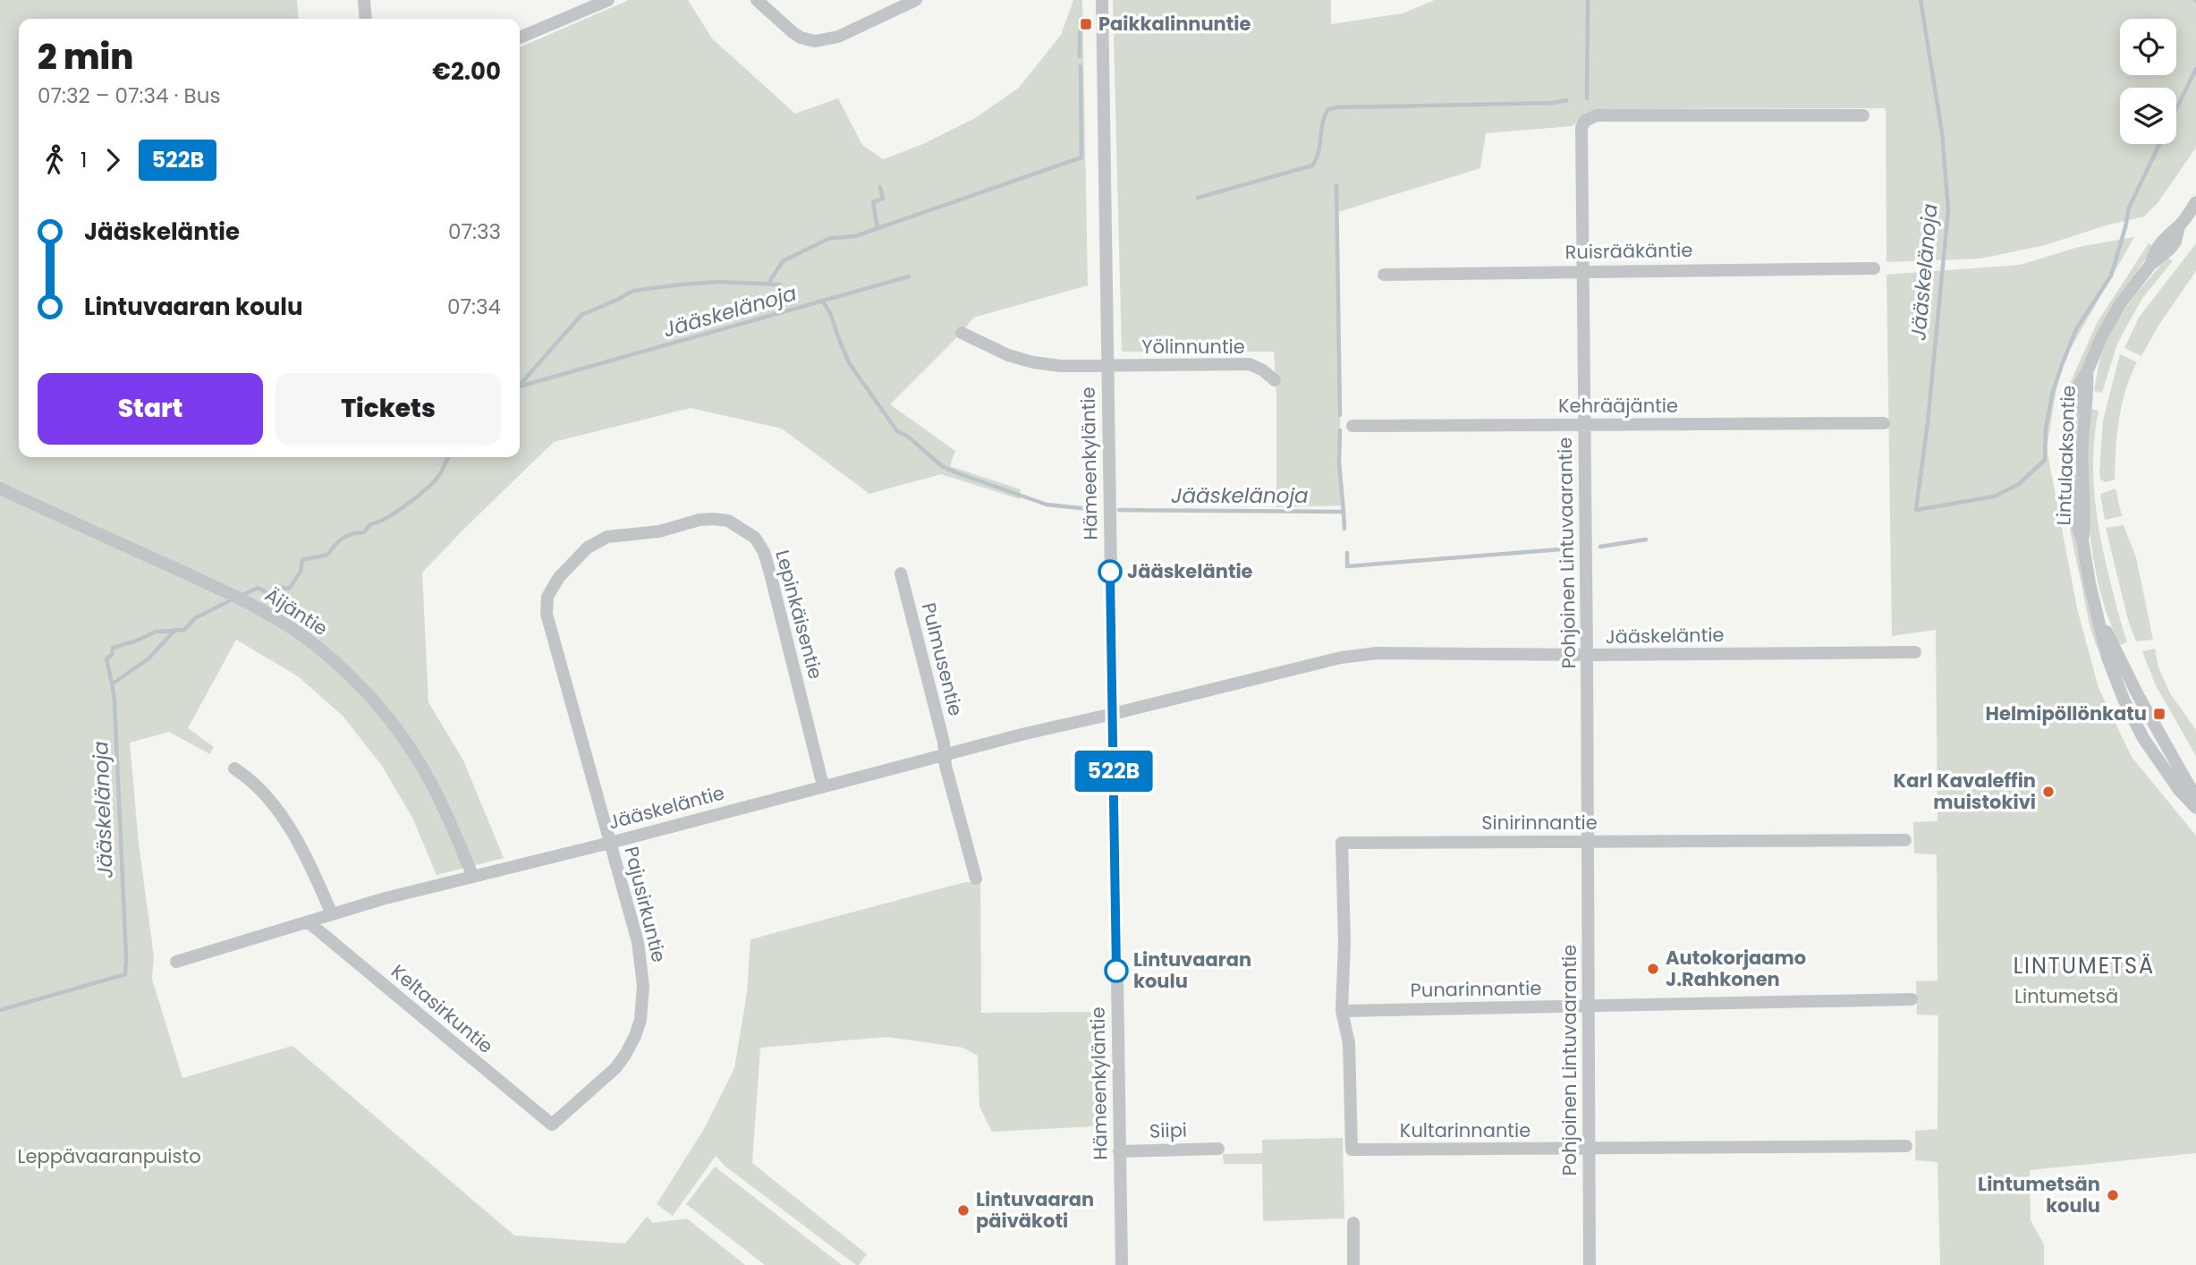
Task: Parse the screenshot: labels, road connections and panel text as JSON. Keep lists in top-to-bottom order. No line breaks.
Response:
{"streets":{"street":["Ruisrääkäntie","Yölinnuntie","Kehrääjäntie","Lintulaaksontie","Hämeenkyläntie","Pohjoinen Lintuvaarantie","Äijäntie","Lepinkäisentie","Jääskeläntie","Pulmusentie","Sinirinnantie","Pajusirkuntie","Punarinnantie","Keltasirkuntie","Siipi","Kultarinnantie"]},"crossings":[["Ruisrääkäntie","Pohjoinen Lintuvaarantie"],["Yölinnuntie","Hämeenkyläntie"],["Kehrääjäntie","Pohjoinen Lintuvaarantie"],["Hämeenkyläntie","Jääskeläntie"],["Hämeenkyläntie","Siipi"],["Pohjoinen Lintuvaarantie","Jääskeläntie"],["Pohjoinen Lintuvaarantie","Sinirinnantie"],["Pohjoinen Lintuvaarantie","Punarinnantie"],["Pohjoinen Lintuvaarantie","Kultarinnantie"],["Äijäntie","Jääskeläntie"],["Lepinkäisentie","Jääskeläntie"],["Lepinkäisentie","Pajusirkuntie"],["Jääskeläntie","Pulmusentie"],["Jääskeläntie","Pajusirkuntie"],["Jääskeläntie","Keltasirkuntie"],["Sinirinnantie","Punarinnantie"],["Sinirinnantie","Kultarinnantie"],["Pajusirkuntie","Keltasirkuntie"],["Punarinnantie","Kultarinnantie"]],"districts":["LINTUMETSÄ"],"water":["Jääskelänoja"],"parks":["Lintumetsä","Leppävaaranpuisto"],"places":{"transit":["Paikkalinnuntie","Helmipöllönkatu"],"other":["Jääskeläntie","Karl Kavaleffin muistokivi","Autokorjaamo J.Rahkonen","Lintuvaaran koulu","Lintumetsän koulu","Lintuvaaran päiväkoti"]},"lines":["bus line 522B"],"page":{"on_map":"522B","heading":["2 min","07:32 – 07:34 · Bus","€2.00"],"legs":["1","522B"],"list":[{"name":"Jääskeläntie","value":"07:33"},{"name":"Lintuvaaran koulu","value":"07:34"}],"buttons":["Start","Tickets"]}}
